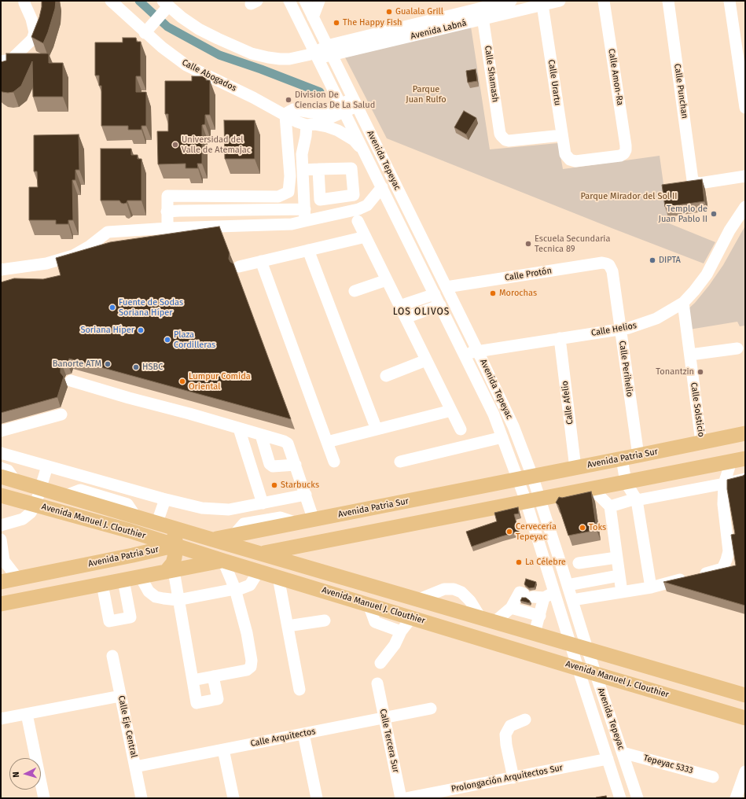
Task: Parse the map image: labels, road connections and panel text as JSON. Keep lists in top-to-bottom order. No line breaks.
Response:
{"streets":{"main road":["Avenida Patria Sur","Avenida Manuel J. Clouthier"],"street":["Avenida Labná","Calle Shamash","Calle Abogados","Calle Amon-Ra","Calle Urartu","Calle Punchan","Avenida Tepeyac","Calle Protón","Calle Helios","Calle Perihelio","Calle Afelio","Calle Solsticio","Calle Eje Central","Calle Arquitectos","Calle Tercera Sur","Tepeyac 5333","Prolongación Arquitectos Sur"]},"crossings":[["Avenida Labná","Calle Shamash"],["Avenida Labná","Calle Urartu"],["Avenida Labná","Avenida Tepeyac"],["Calle Shamash","Calle Urartu"],["Calle Abogados","Avenida Tepeyac"],["Calle Amon-Ra","Calle Urartu"],["Avenida Tepeyac","Calle Protón"],["Avenida Tepeyac","Calle Helios"],["Avenida Tepeyac","Avenida Patria Sur"],["Avenida Tepeyac","Avenida Manuel J. Clouthier"],["Avenida Tepeyac","Tepeyac 5333"],["Avenida Tepeyac","Prolongación Arquitectos Sur"],["Calle Protón","Calle Perihelio"],["Calle Helios","Calle Perihelio"],["Calle Helios","Calle Afelio"],["Calle Helios","Calle Solsticio"],["Calle Perihelio","Avenida Patria Sur"],["Calle Afelio","Avenida Patria Sur"],["Calle Solsticio","Avenida Patria Sur"],["Avenida Patria Sur","Avenida Manuel J. Clouthier"],["Calle Eje Central","Calle Arquitectos"],["Calle Arquitectos","Calle Tercera Sur"]],"districts":["LOS OLIVOS"],"parks":["Parque Juan Rulfo","Parque Mirador del Sol II"],"places":["Gualala Grill","The Happy Fish","Division De Ciencias De La Salud","Universidad del Valle de Atemajac","Templo de Juan Pablo II","Escuela Secundaria Tecnica 89","DIPTA","Morochas","Fuente de Sodas Soriana Híper","Soriana Híper","Plaza Cordilleras","Banorte ATM","HSBC","Tonantzin","Lumpur Comida Oriental","Starbucks","Toks","Cervecería Tepeyac","La Célebre"],"north":"left"}
